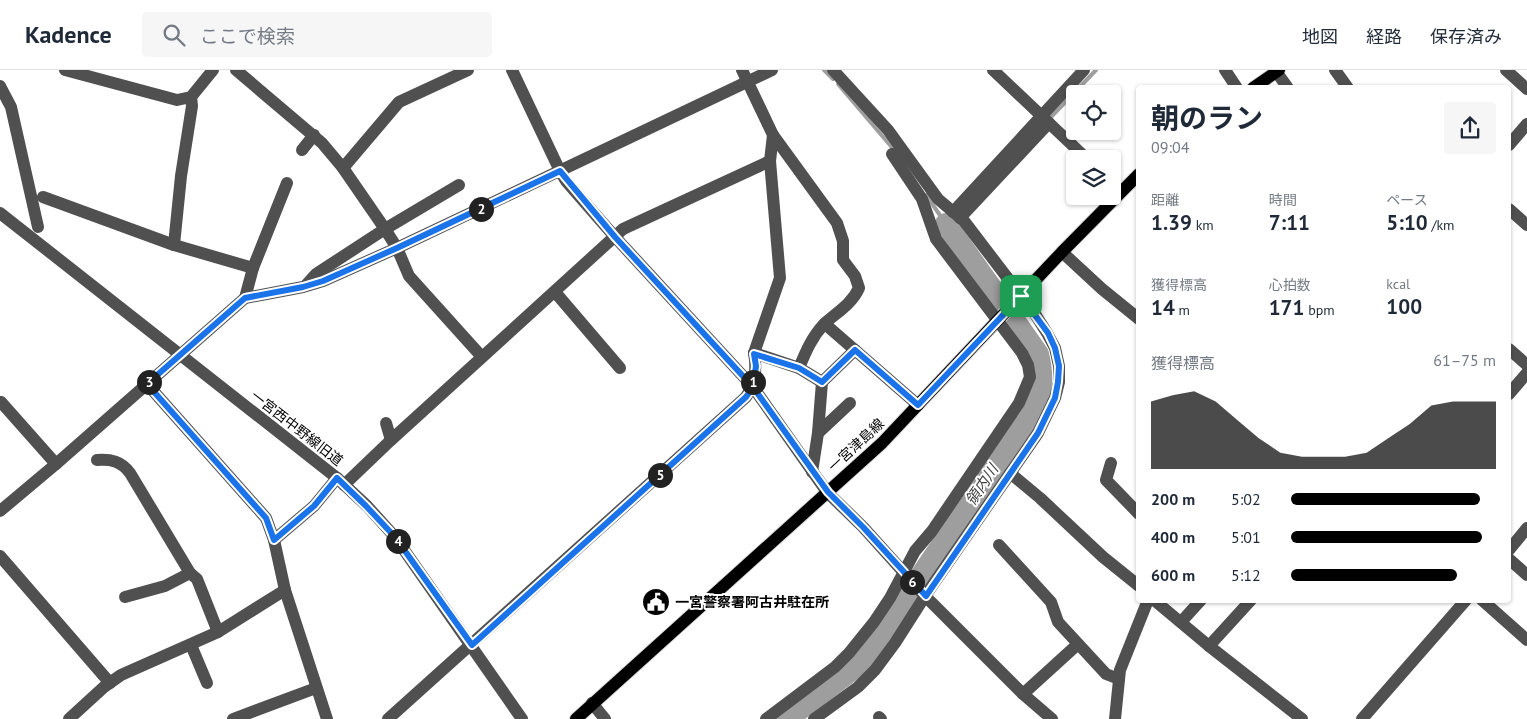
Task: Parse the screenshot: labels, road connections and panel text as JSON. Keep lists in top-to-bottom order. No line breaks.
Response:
{"streets":{"main road":["一宮津島線"],"street":["一宮西中野線旧道"]},"water":["領内川"],"places":{"public building":["一宮警察署阿古井駐在所"]},"page":{"header":"Kadence","search":"ここで検索","nav":["地図","経路","保存済み"],"heading":["朝のラン","09:04"],"stats":[["距離","1.39 km"],["時間","7:11"],["ペース","5:10 /km"],["獲得標高","14 m"],["心拍数","171 bpm"],["kcal","100"]],"pins":["2","1","3","5","4","6"],"chart":["獲得標高","61–75 m"],"list":[{"name":"200 m","note":"5:02"},{"name":"400 m","note":"5:01"},{"name":"600 m","note":"5:12"}]}}
